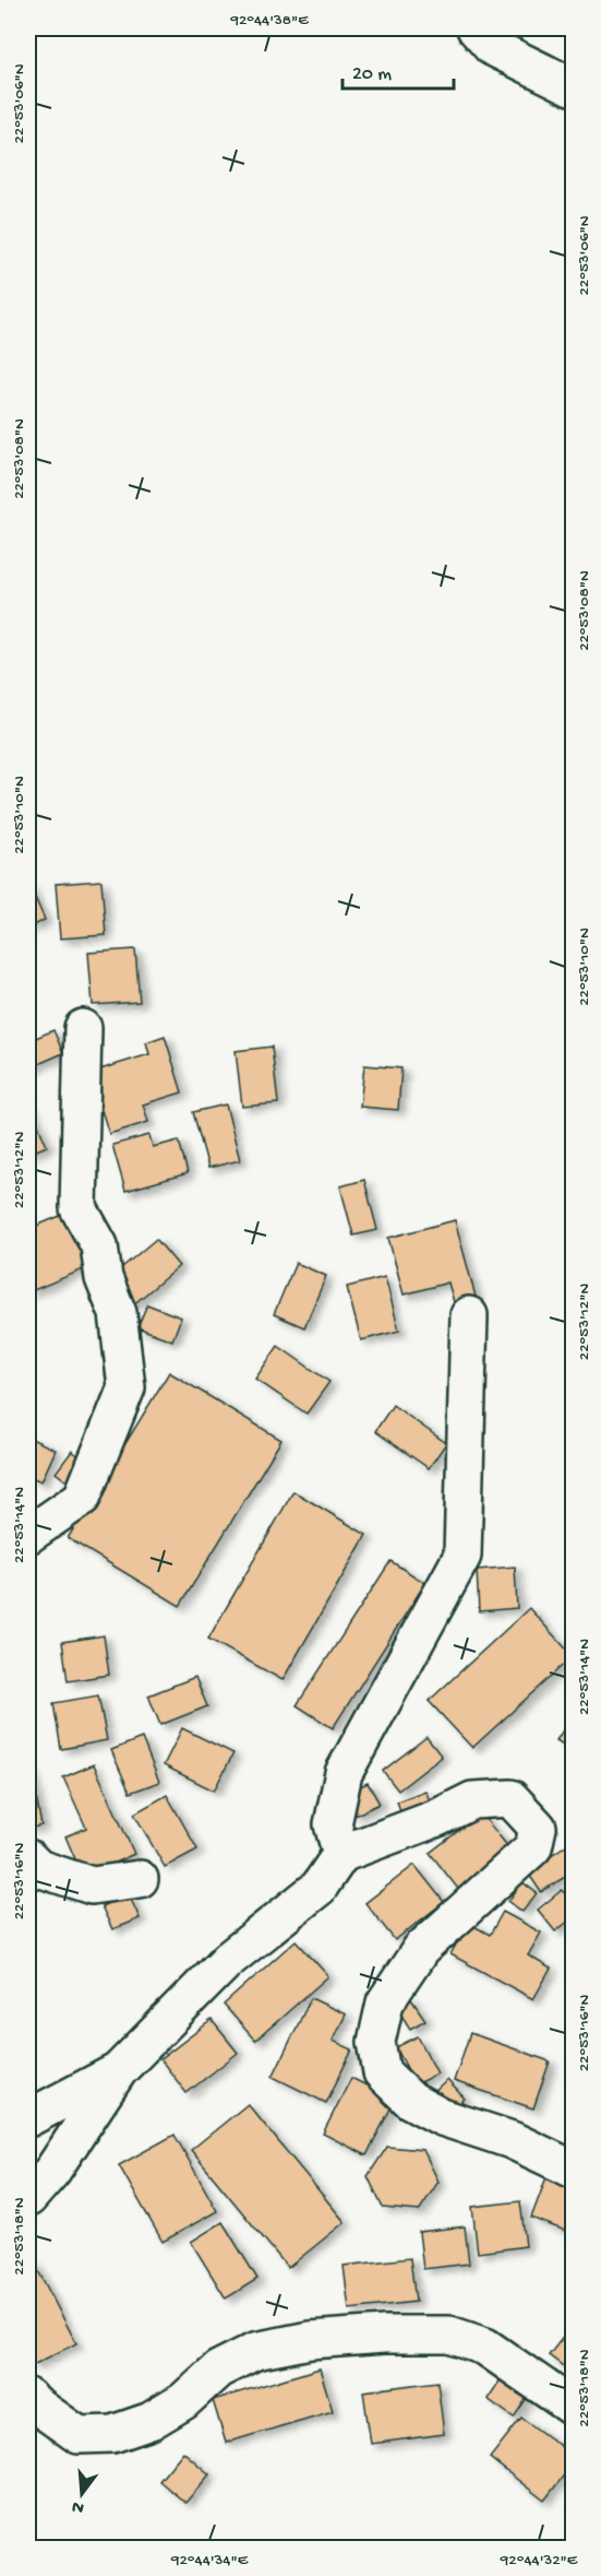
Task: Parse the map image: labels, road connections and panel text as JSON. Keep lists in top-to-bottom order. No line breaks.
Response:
{"scale_bar":"20 m","north":"bottom","coordinates":["92°44'38\"E","22°53'06\"N","22°53'08\"N","22°53'10\"N","22°53'12\"N","22°53'14\"N","22°53'16\"N","22°53'18\"N","92°44'34\"E","92°44'32\"E"]}
